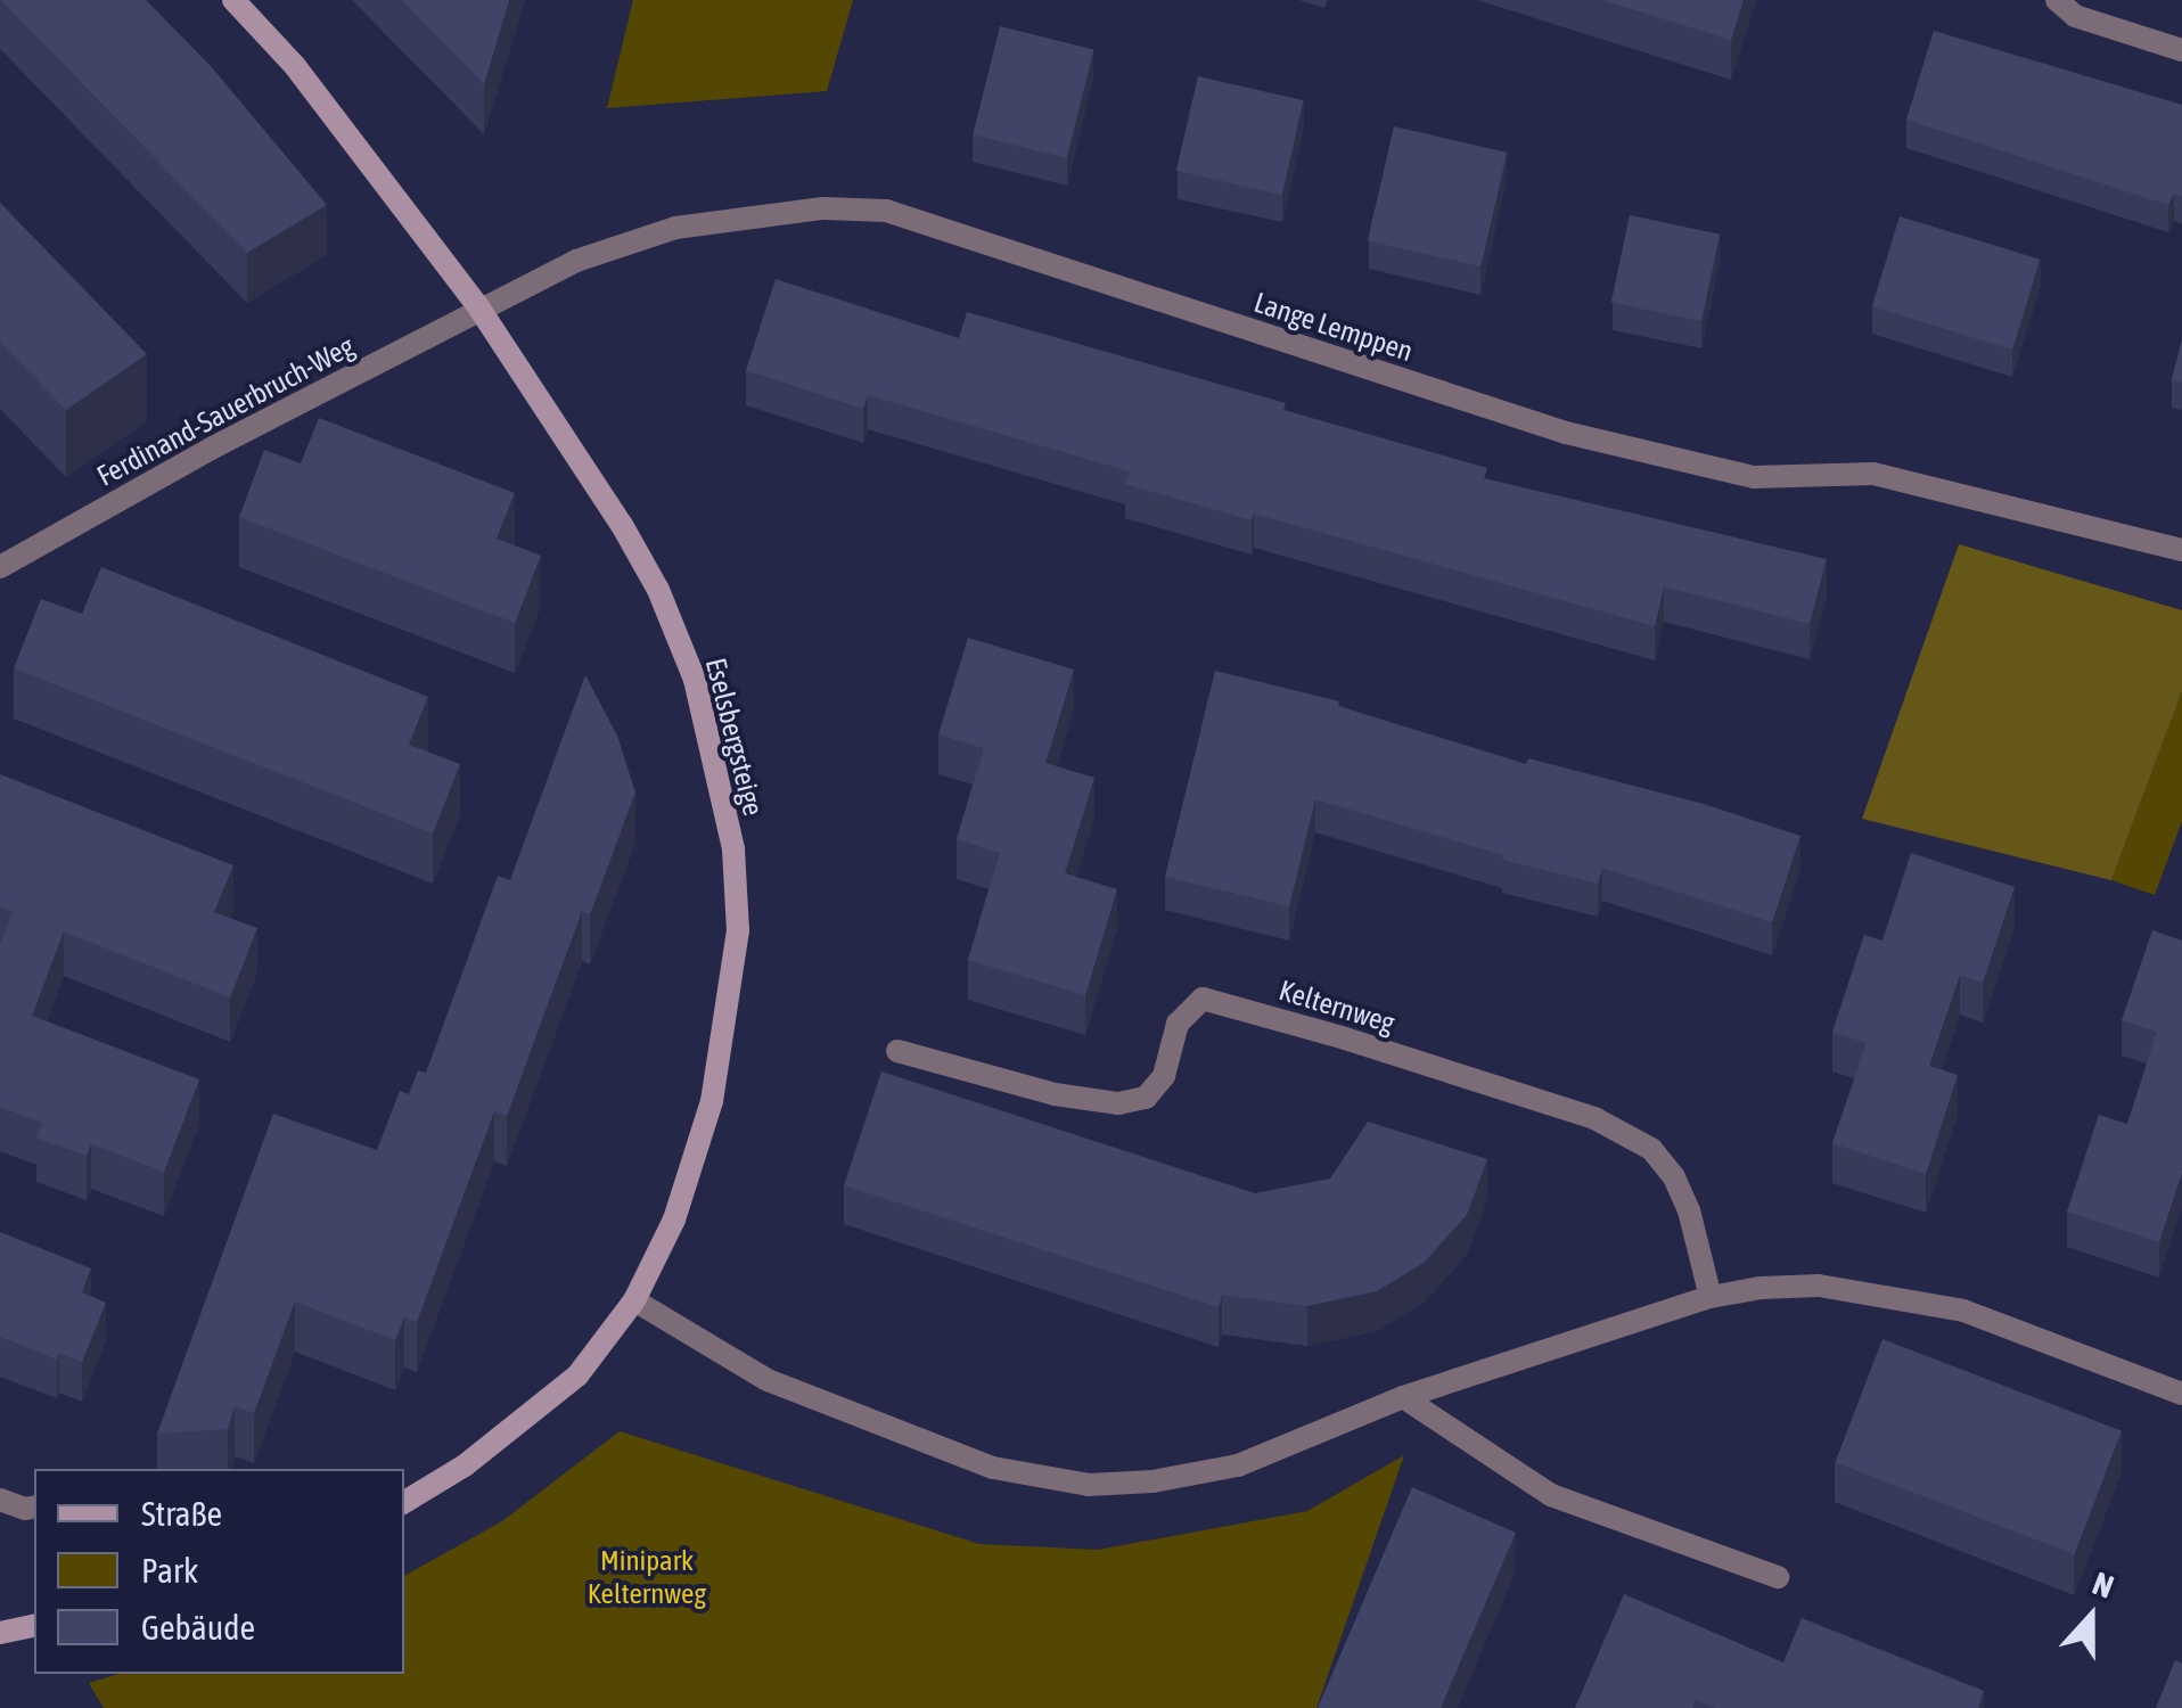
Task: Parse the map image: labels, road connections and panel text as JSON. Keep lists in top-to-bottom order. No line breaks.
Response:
{"streets":{"street":["Lange Lemppen","Ferdinand-Sauerbruch-Weg","Eselsbergsteige","Kelternweg"]},"crossings":[["Lange Lemppen","Ferdinand-Sauerbruch-Weg"],["Lange Lemppen","Eselsbergsteige"],["Ferdinand-Sauerbruch-Weg","Eselsbergsteige"]],"parks":["Minipark Kelternweg"],"legend":["Straße","Park","Gebäude"],"north":"top"}
